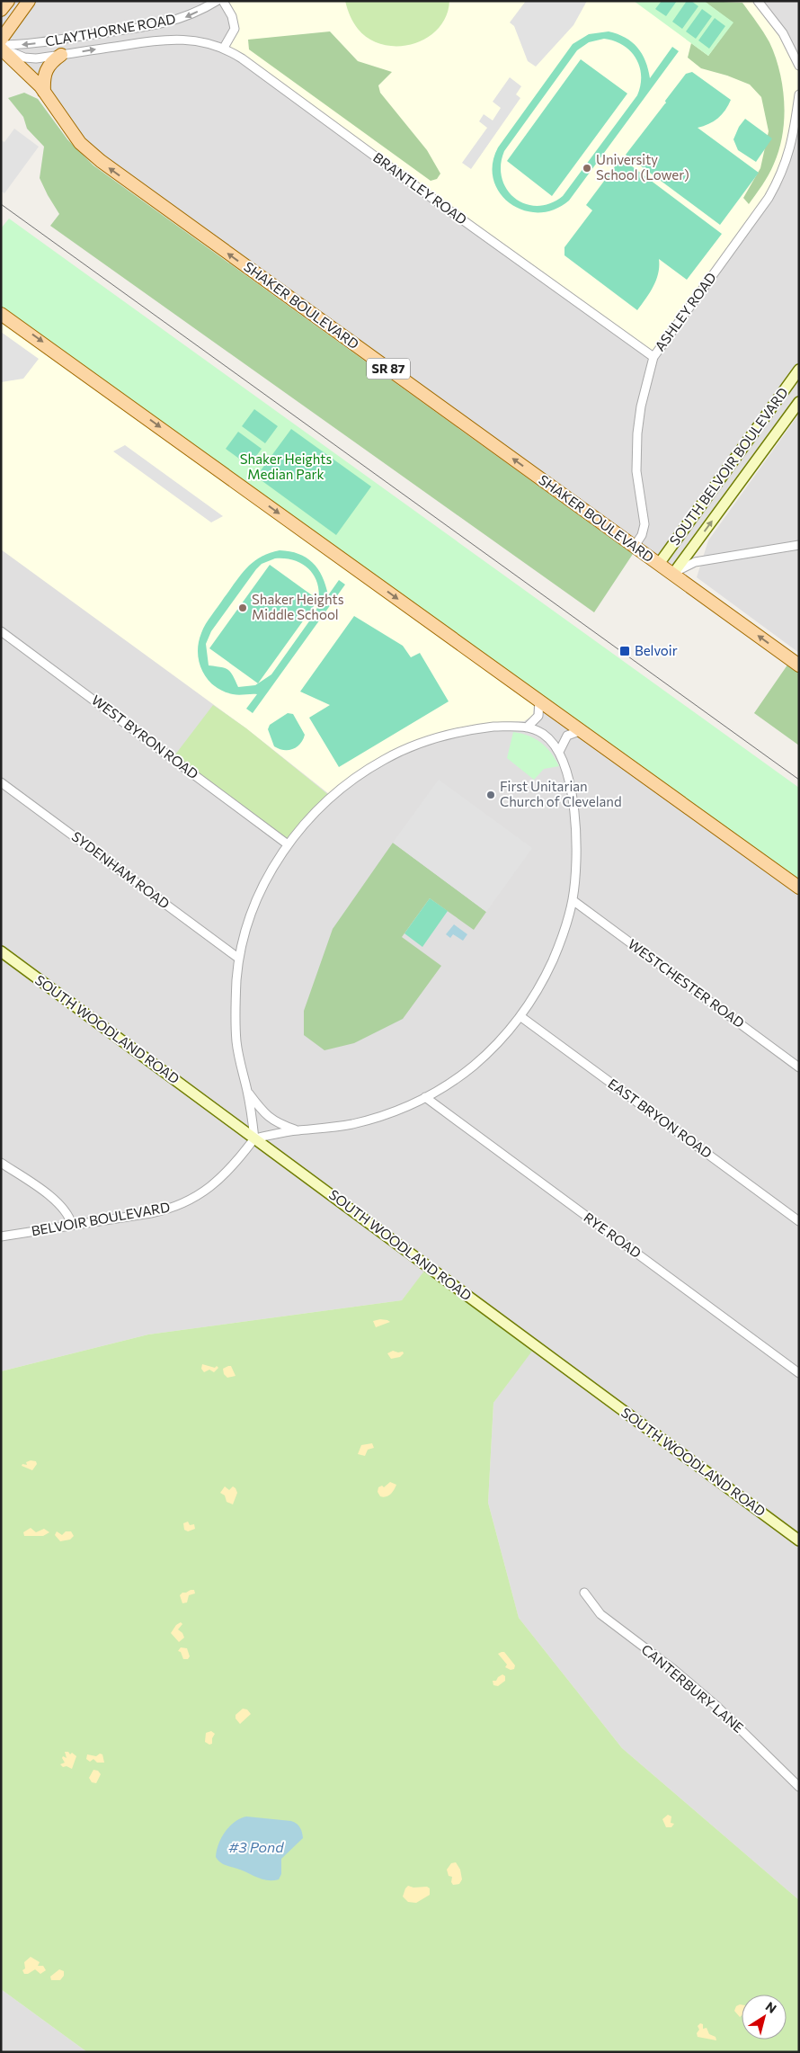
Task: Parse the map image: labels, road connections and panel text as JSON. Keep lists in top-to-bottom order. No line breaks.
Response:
{"streets":{"main road":["SHAKER BOULEVARD","SR 87"],"street":["CLAYTHORNE ROAD","BRANTLEY ROAD","ASHLEY ROAD","SOUTH BELVOIR BOULEVARD","WEST BYRON ROAD","SYDENHAM ROAD","WESTCHESTER ROAD","SOUTH WOODLAND ROAD","EAST BRYON ROAD","BELVOIR BOULEVARD","RYE ROAD","CANTERBURY LANE"]},"crossings":[["CLAYTHORNE ROAD","BRANTLEY ROAD"],["CLAYTHORNE ROAD","SHAKER BOULEVARD"],["BRANTLEY ROAD","ASHLEY ROAD"],["SHAKER BOULEVARD","ASHLEY ROAD"],["SHAKER BOULEVARD","SOUTH BELVOIR BOULEVARD"],["SOUTH WOODLAND ROAD","BELVOIR BOULEVARD"]],"one_way":["SHAKER BOULEVARD"],"water":["#3 Pond"],"parks":["Shaker Heights Median Park"],"places":{"other":["University School (Lower)","Shaker Heights Middle School","First Unitarian Church of Cleveland"],"transit":["Belvoir"]},"north":"top right"}
